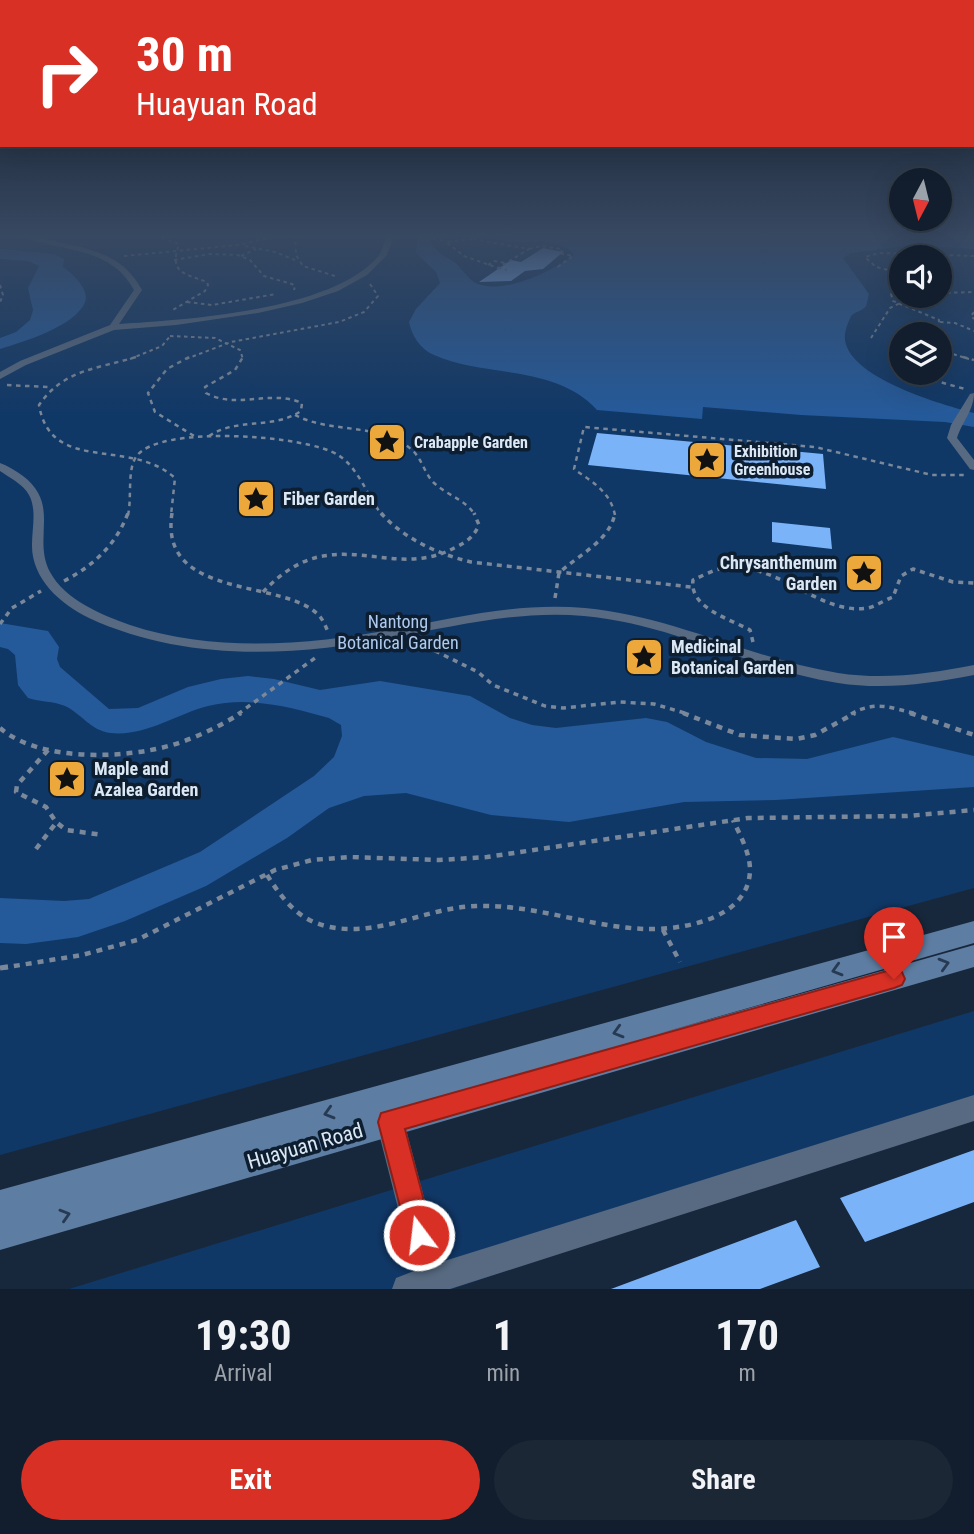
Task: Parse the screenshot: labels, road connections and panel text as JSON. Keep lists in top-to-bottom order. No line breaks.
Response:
{"streets":{"main road":["Huayuan Road"]},"parks":["Nantong Botanical Garden"],"places":{"place":["Crabapple Garden","Exhibition Greenhouse","Fiber Garden","Chrysanthemum Garden","Medicinal Botanical Garden","Maple and Azalea Garden"]},"north":"bottom","page":{"turn":["30 m","Huayuan Road"],"eta":["19:30","Arrival","1","min","170","m"],"buttons":["Exit","Share"]}}
